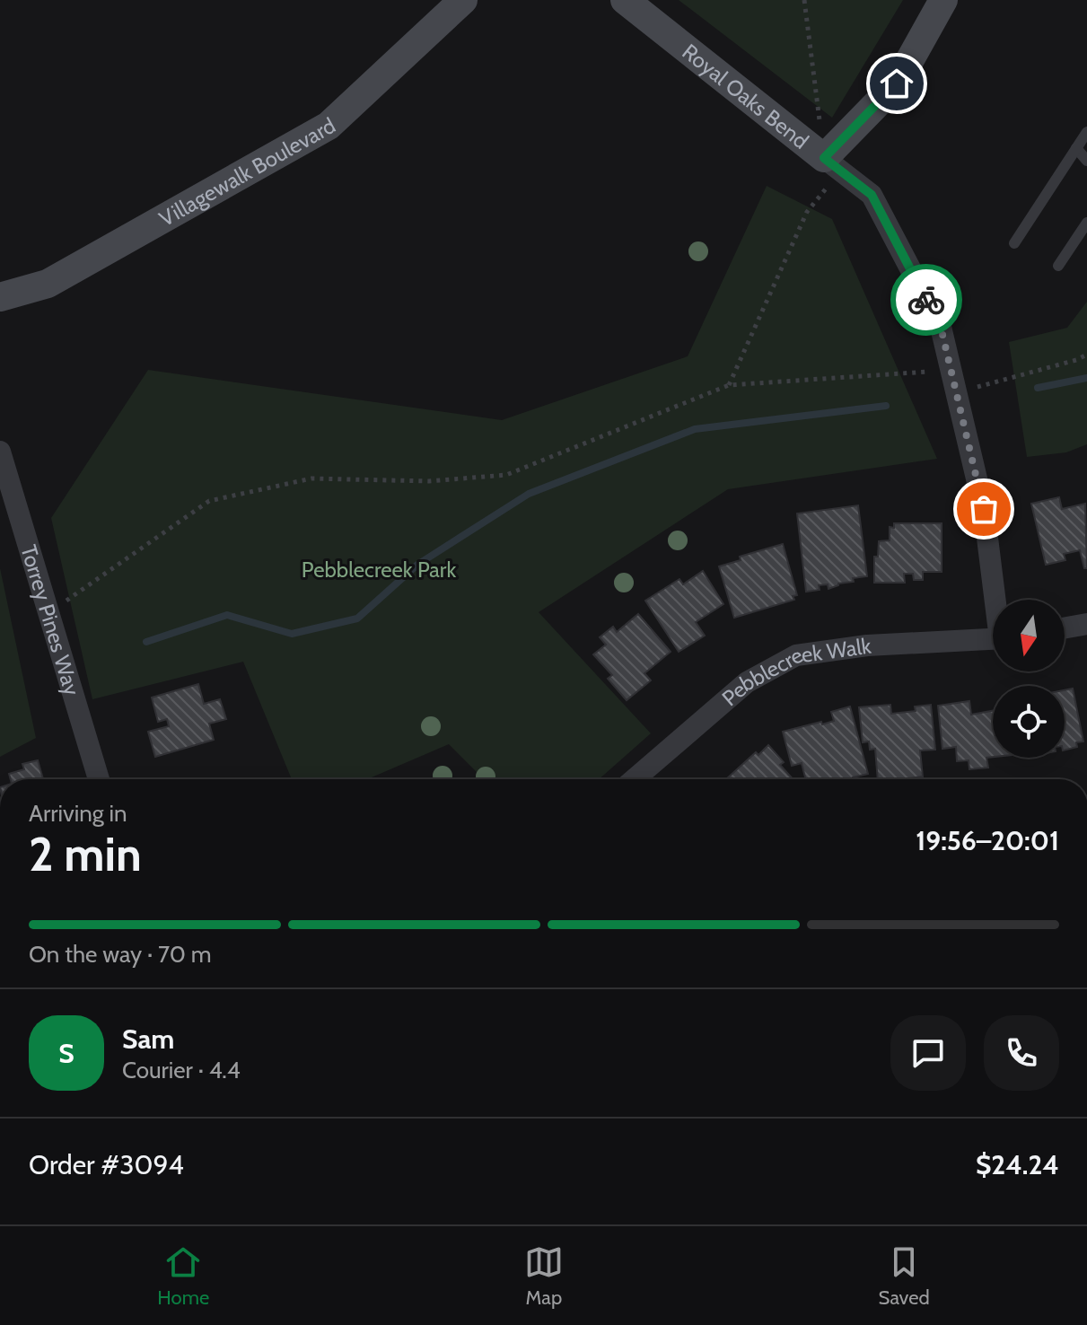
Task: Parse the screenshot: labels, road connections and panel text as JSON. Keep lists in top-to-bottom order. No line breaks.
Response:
{"streets":{"street":["Royal Oaks Bend","Villagewalk Boulevard","Torrey Pines Way","Pebblecreek Walk"]},"parks":["Pebblecreek Park"],"north":"bottom","page":{"heading":["2 min","Arriving in","19:56–20:01"],"panel":["Sam","Courier · 4.4","Order #3094","$24.24"],"bar":"On the way · 70 m","round":"S","tabs":["Home","Map","Saved"]}}
